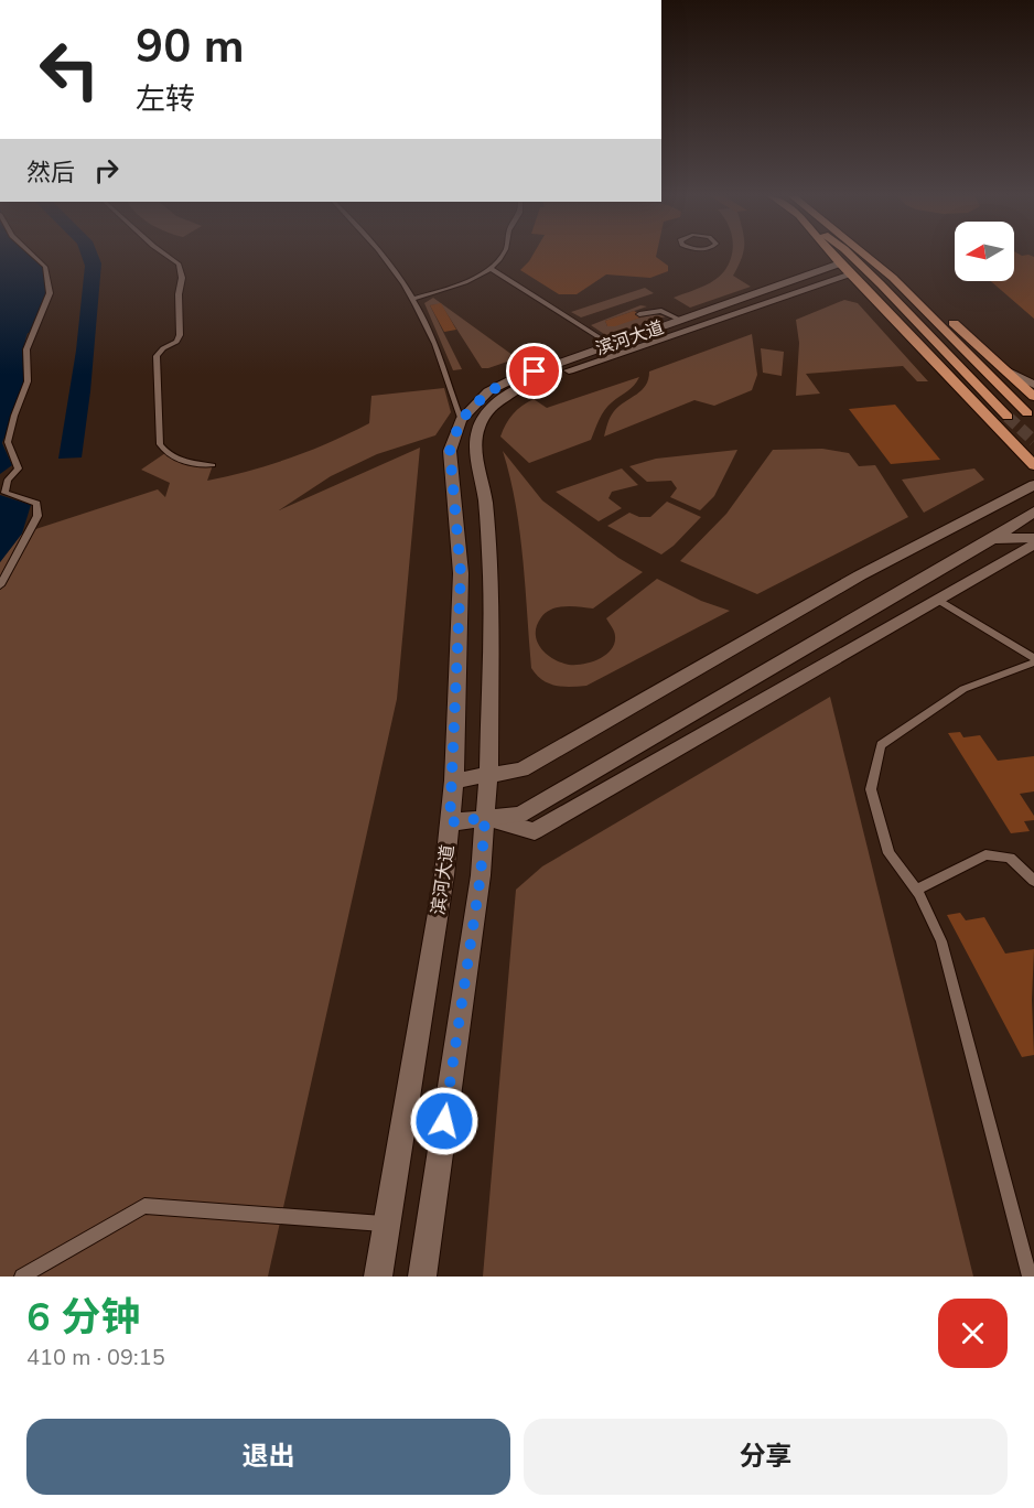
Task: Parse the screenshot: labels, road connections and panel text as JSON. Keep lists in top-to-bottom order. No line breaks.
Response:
{"streets":{"street":["滨河大道"]},"north":"left","page":{"turn":["90 m","左转"],"then":"然后","heading":["6 分钟","410 m · 09:15"],"buttons":["退出","分享"]}}
